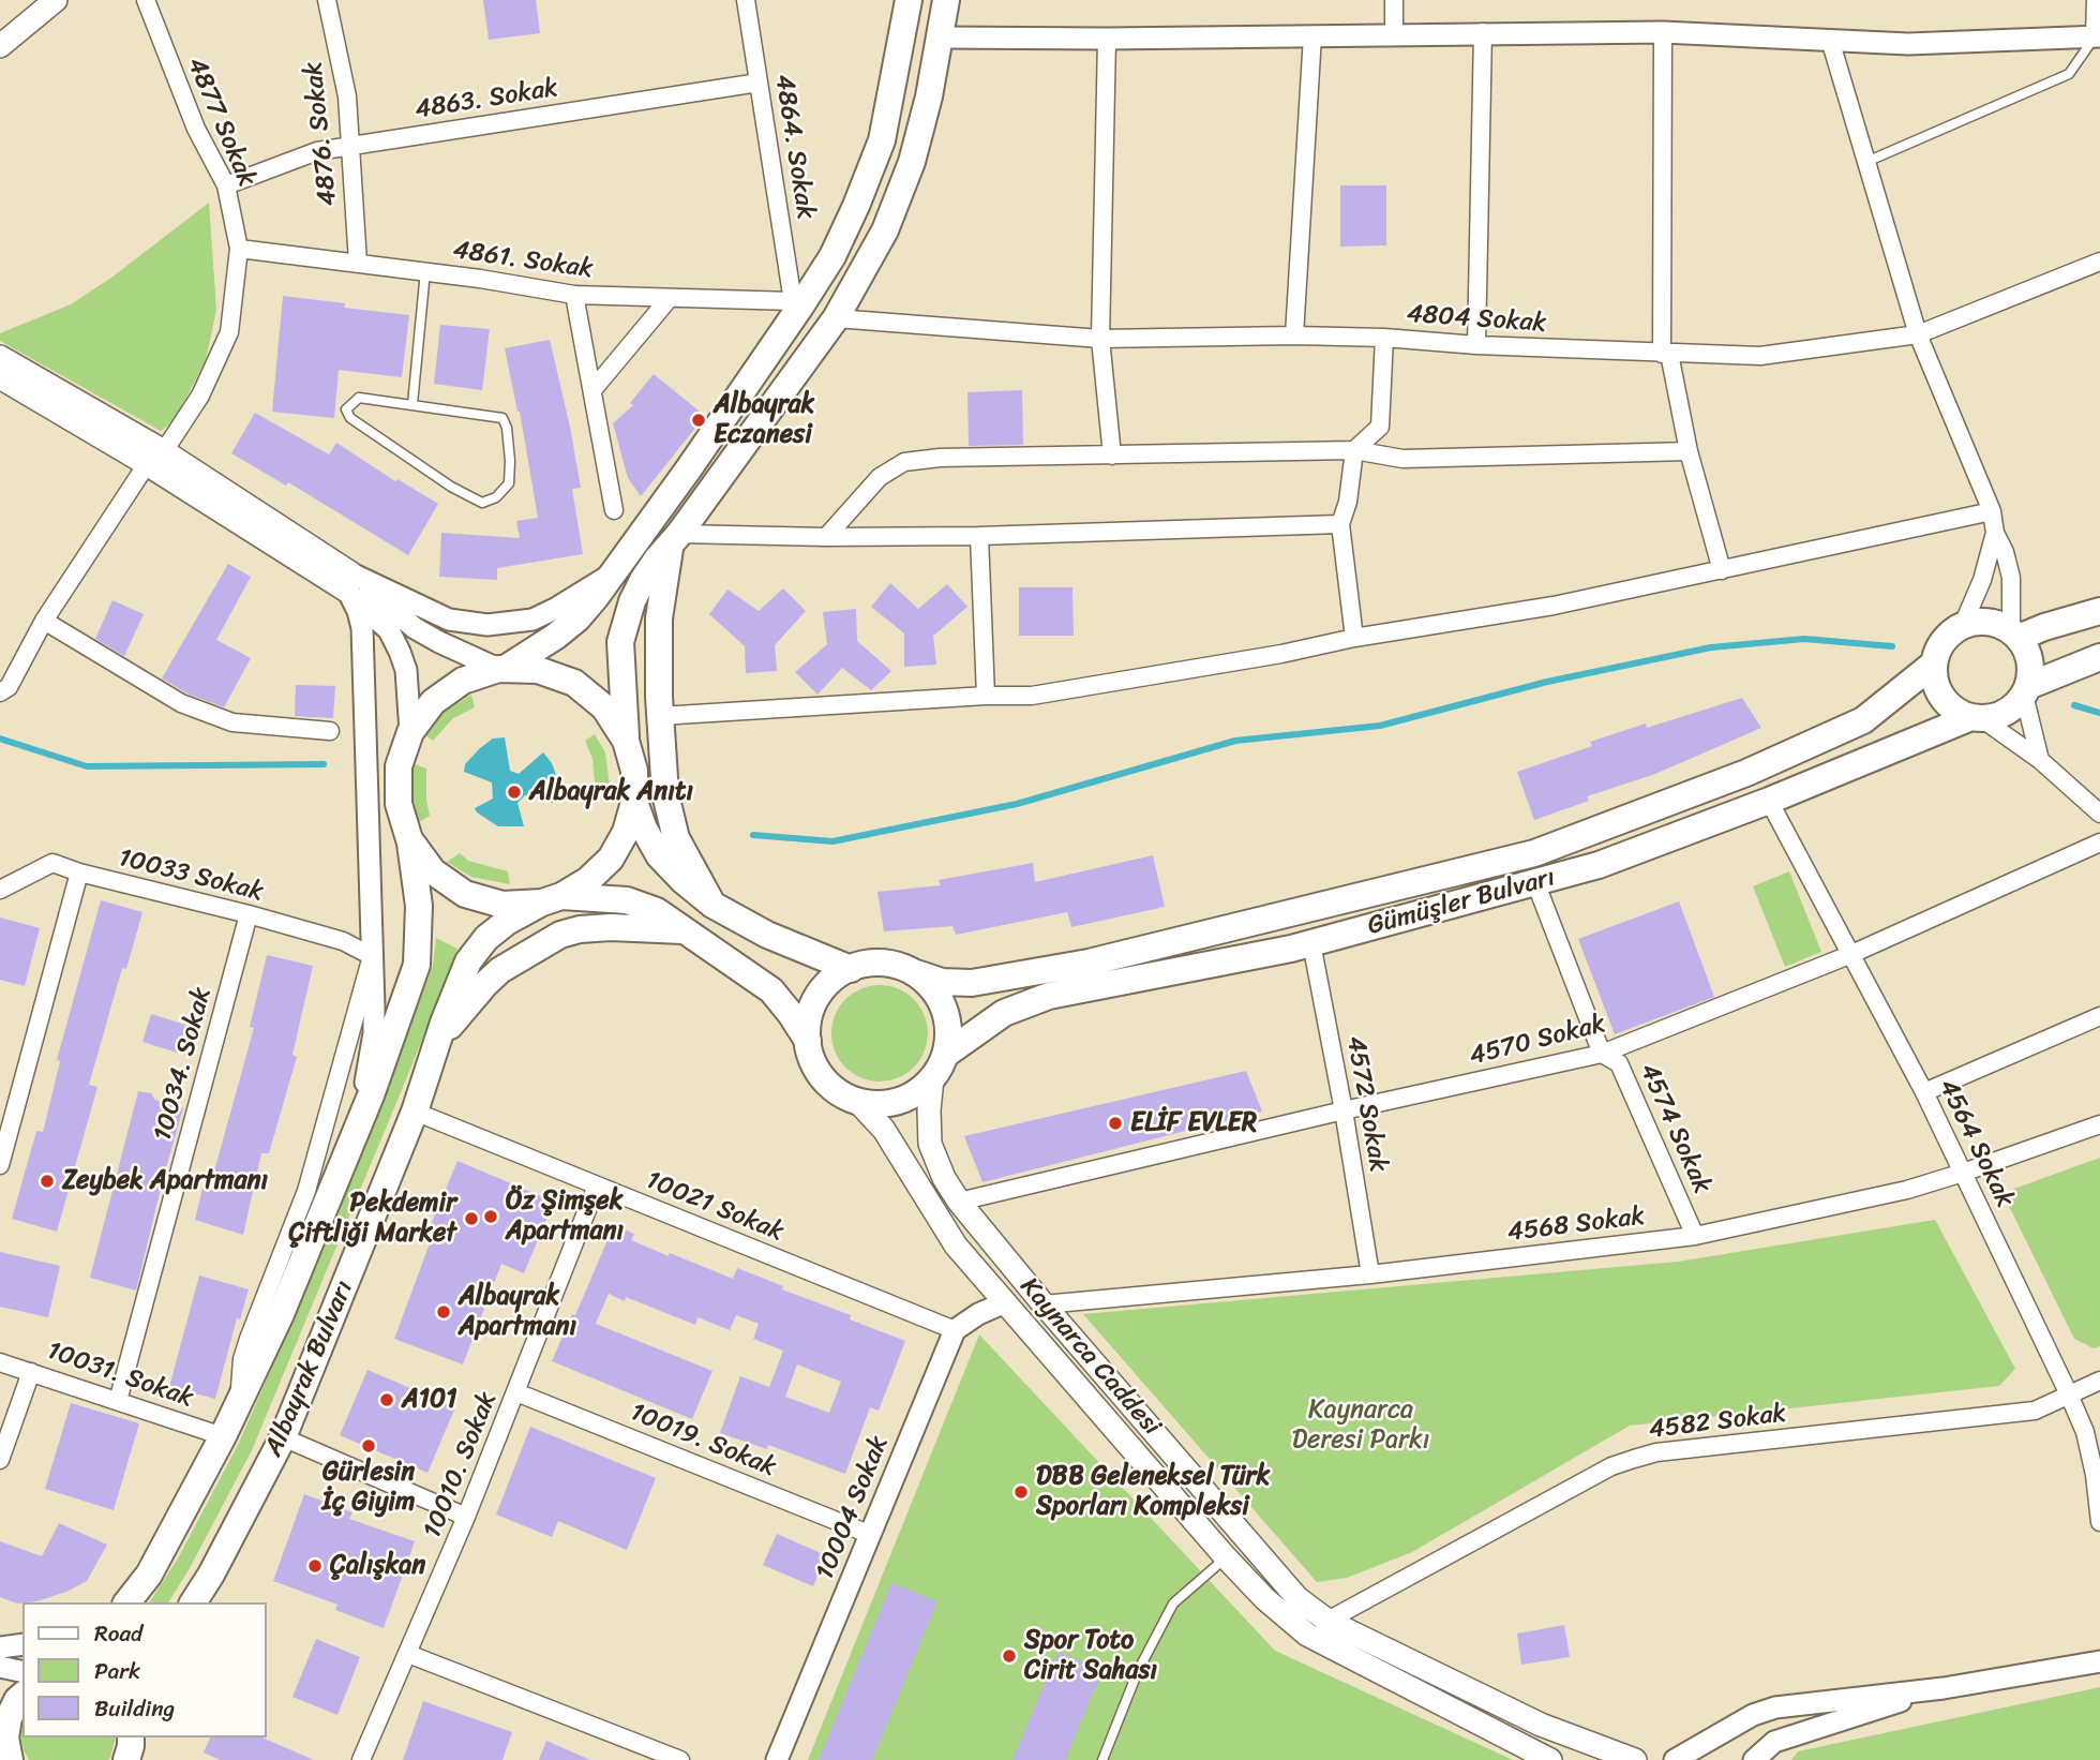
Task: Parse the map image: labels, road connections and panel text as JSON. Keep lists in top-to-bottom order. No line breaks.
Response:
{"streets":{"main road":["Gümüşler Bulvarı","Kaynarca Caddesi","Albayrak Bulvarı"],"street":["4863. Sokak","4877 Sokak","4876. Sokak","4864. Sokak","4861. Sokak","4804 Sokak","10033 Sokak","4570 Sokak","10034. Sokak","4572 Sokak","4574 Sokak","4564 Sokak","10021 Sokak","4568 Sokak","10031. Sokak","4582 Sokak","10019. Sokak","10010. Sokak","10004 Sokak"]},"crossings":[["4863. Sokak","4877 Sokak"],["4863. Sokak","4876. Sokak"],["4863. Sokak","4864. Sokak"],["4877 Sokak","4861. Sokak"],["4876. Sokak","4861. Sokak"],["4864. Sokak","4861. Sokak"],["10033 Sokak","10034. Sokak"],["10033 Sokak","Albayrak Bulvarı"],["Gümüşler Bulvarı","4572 Sokak"],["Gümüşler Bulvarı","4574 Sokak"],["Gümüşler Bulvarı","4564 Sokak"],["Gümüşler Bulvarı","Kaynarca Caddesi"],["4570 Sokak","4572 Sokak"],["4570 Sokak","4574 Sokak"],["4570 Sokak","4564 Sokak"],["4570 Sokak","Kaynarca Caddesi"],["10034. Sokak","10031. Sokak"],["4572 Sokak","4568 Sokak"],["4574 Sokak","4568 Sokak"],["4564 Sokak","4568 Sokak"],["4564 Sokak","4582 Sokak"],["10021 Sokak","Albayrak Bulvarı"],["10021 Sokak","10010. Sokak"],["10021 Sokak","10004 Sokak"],["4568 Sokak","Kaynarca Caddesi"],["Kaynarca Caddesi","Albayrak Bulvarı"],["Kaynarca Caddesi","4582 Sokak"],["Albayrak Bulvarı","10031. Sokak"],["10019. Sokak","10010. Sokak"],["10019. Sokak","10004 Sokak"]],"parks":["Kaynarca Deresi Parkı"],"places":["Albayrak Eczanesi","Albayrak Anıtı","ELİF EVLER","Zeybek Apartmanı","Öz Şimşek Apartmanı","Pekdemir Çiftliği Market","Albayrak Apartmanı","A101","Gürlesin İç Giyim","DBB Geleneksel Türk Sporları Kompleksi","Çalışkan","Spor Toto Cirit Sahası"],"legend":["Road","Park","Building"]}
